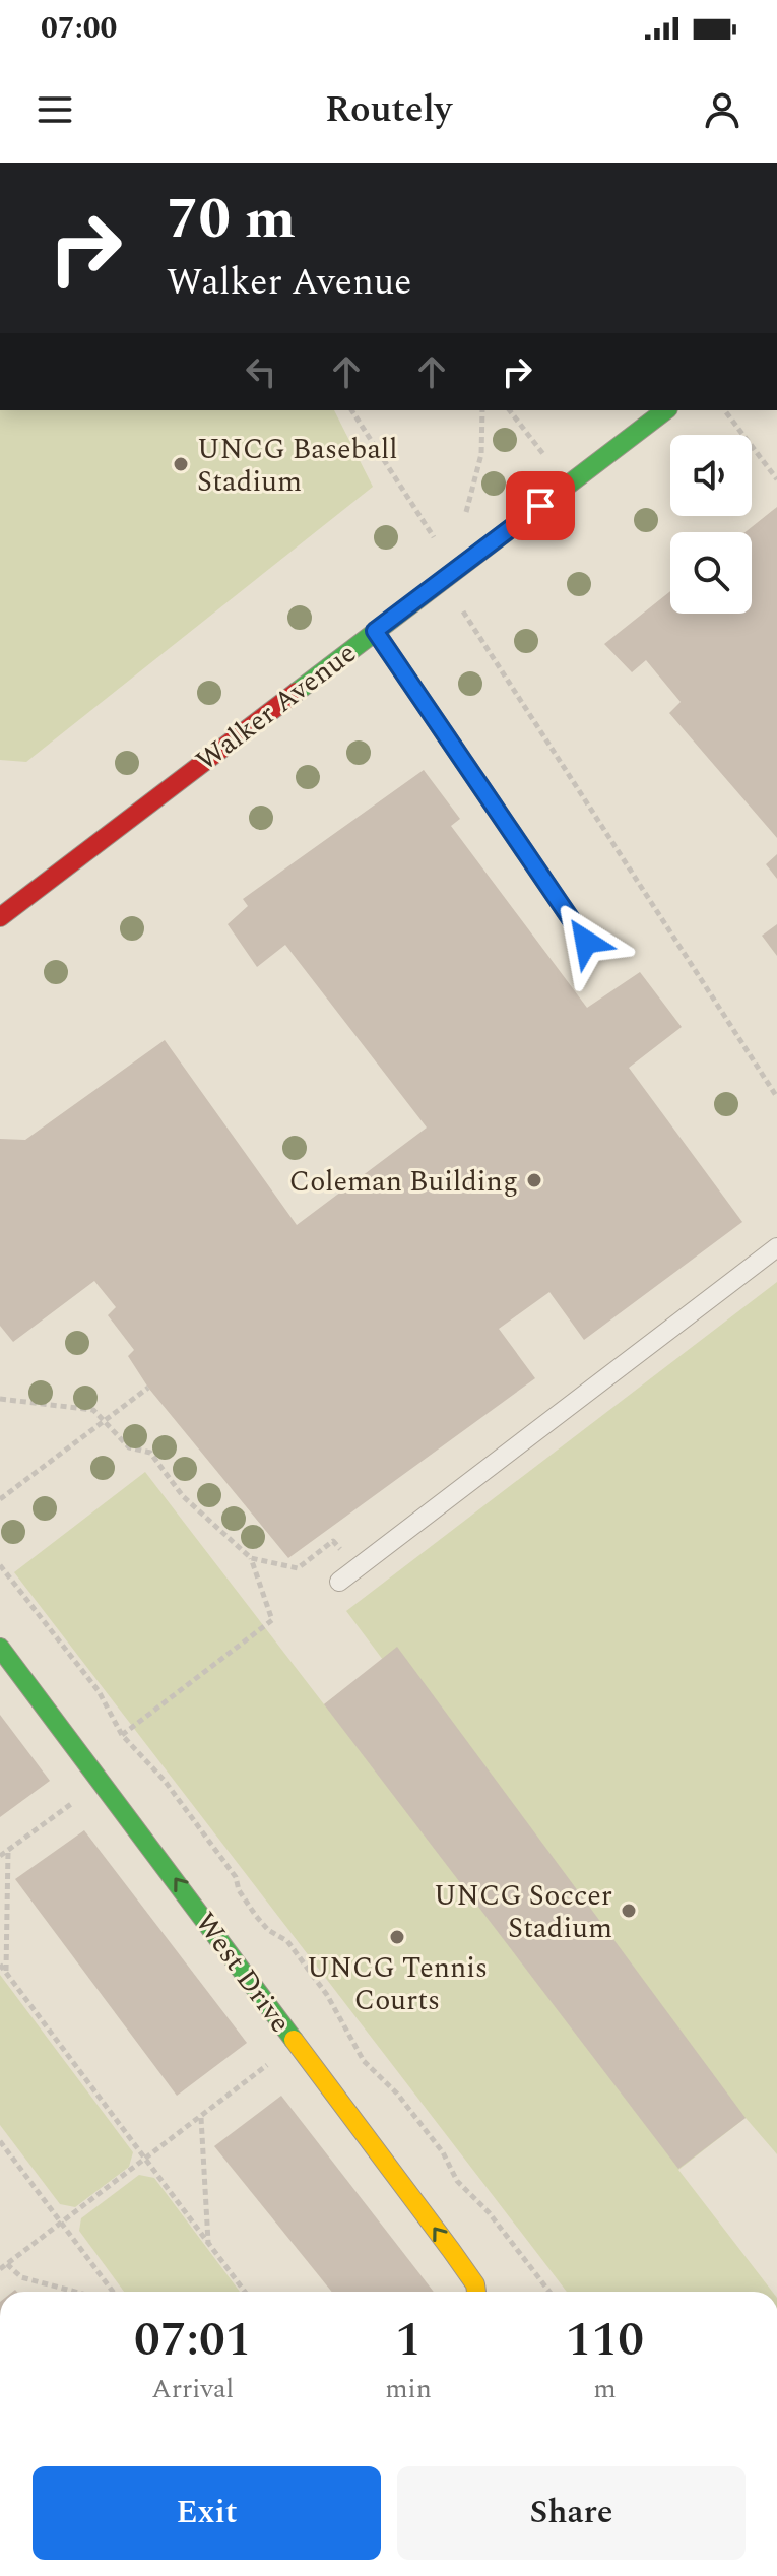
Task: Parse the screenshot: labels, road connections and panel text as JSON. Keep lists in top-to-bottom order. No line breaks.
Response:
{"streets":{"street":["Walker Avenue","West Drive"]},"one_way":["West Drive"],"places":["UNCG Baseball Stadium","Coleman Building","UNCG Soccer Stadium","UNCG Tennis Courts"],"page":{"status":"07:00","header":"Routely","turn":["70 m","Walker Avenue"],"eta":["07:01","Arrival","1","min","110","m"],"buttons":["Exit","Share"]}}
